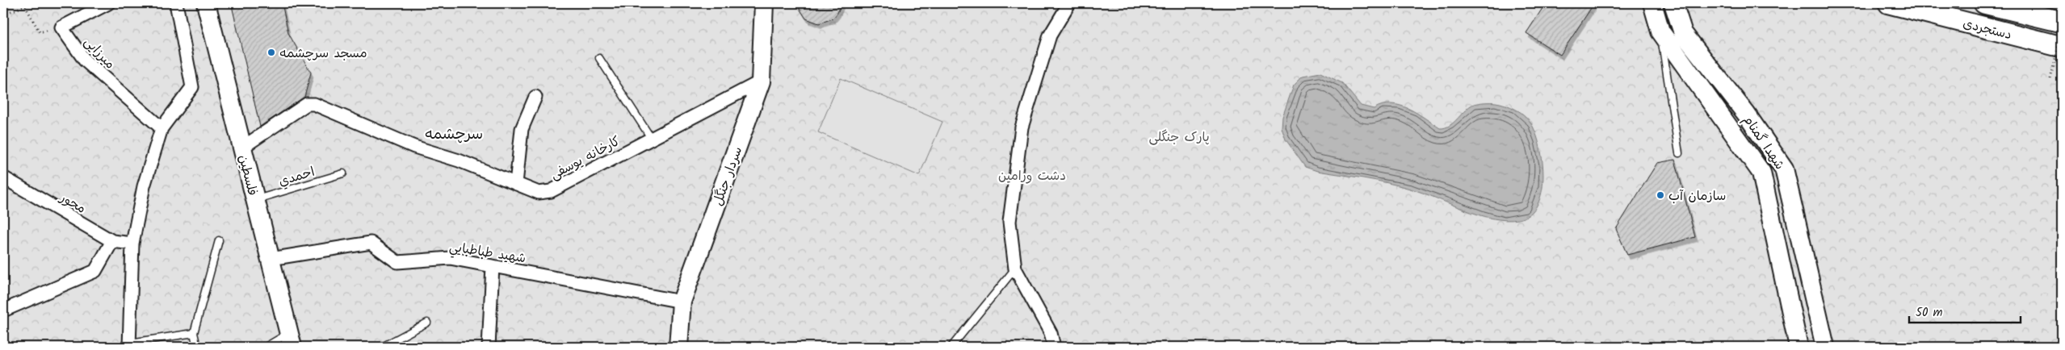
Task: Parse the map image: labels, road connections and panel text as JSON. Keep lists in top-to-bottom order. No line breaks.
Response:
{"streets":{"main road":["دستجردی"],"street":["میرزایی","شهدا گمنام","کارخانه یوسفی","فلسطین","سردار جنگل","محور","شهيد طباطبايي"],"lane":["احمدي"]},"crossings":[["کارخانه یوسفی","فلسطین"],["کارخانه یوسفی","سردار جنگل"],["فلسطین","احمدي"],["فلسطین","شهيد طباطبايي"],["سردار جنگل","شهيد طباطبايي"]],"districts":["سرچشمه"],"parks":["پارک جنگلی","دشت ورامین"],"places":["مسجد سرچشمه","سازمان آب"],"scale_bar":"50 m"}
